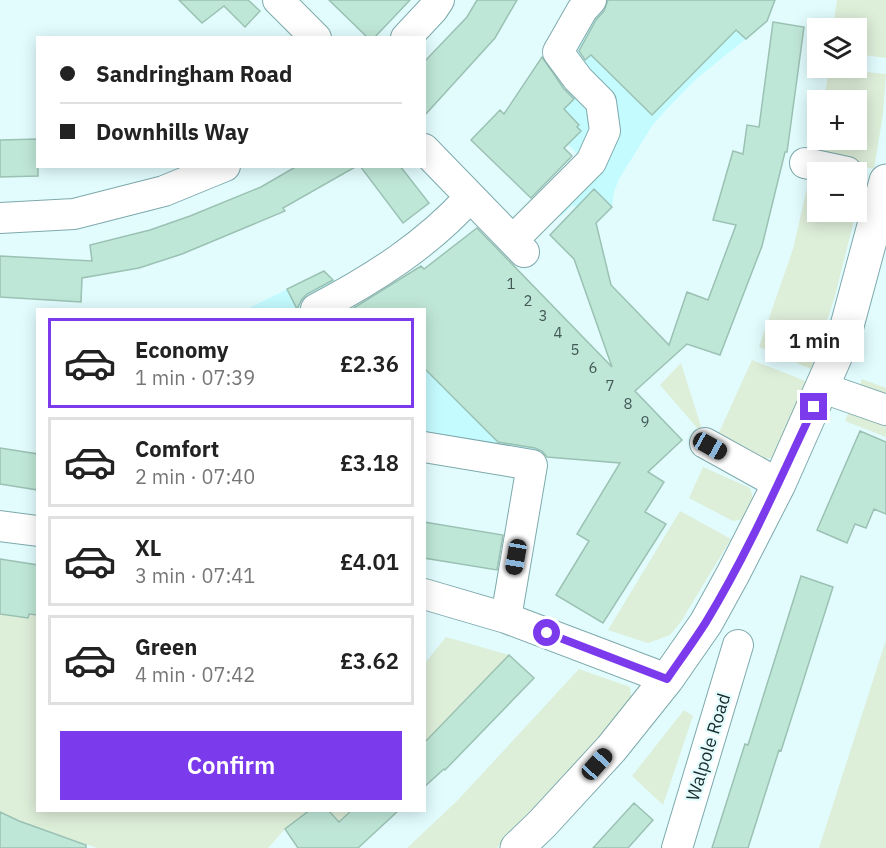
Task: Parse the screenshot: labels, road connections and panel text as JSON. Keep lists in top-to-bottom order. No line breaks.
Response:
{"streets":{"street":["Walpole Road"]},"house_numbers":["1","2","3","4","5","6","7","8","9"],"page":{"map_buttons":["+","−"],"banner":["Sandringham Road","Downhills Way"],"list":[{"name":"Economy","note":"1 min · 07:39","value":"£2.36"},{"name":"Comfort","note":"2 min · 07:40","value":"£3.18"},{"name":"XL","note":"3 min · 07:41","value":"£4.01"},{"name":"Green","note":"4 min · 07:42","value":"£3.62"}],"bubble":"1 min","buttons":"Confirm"}}
